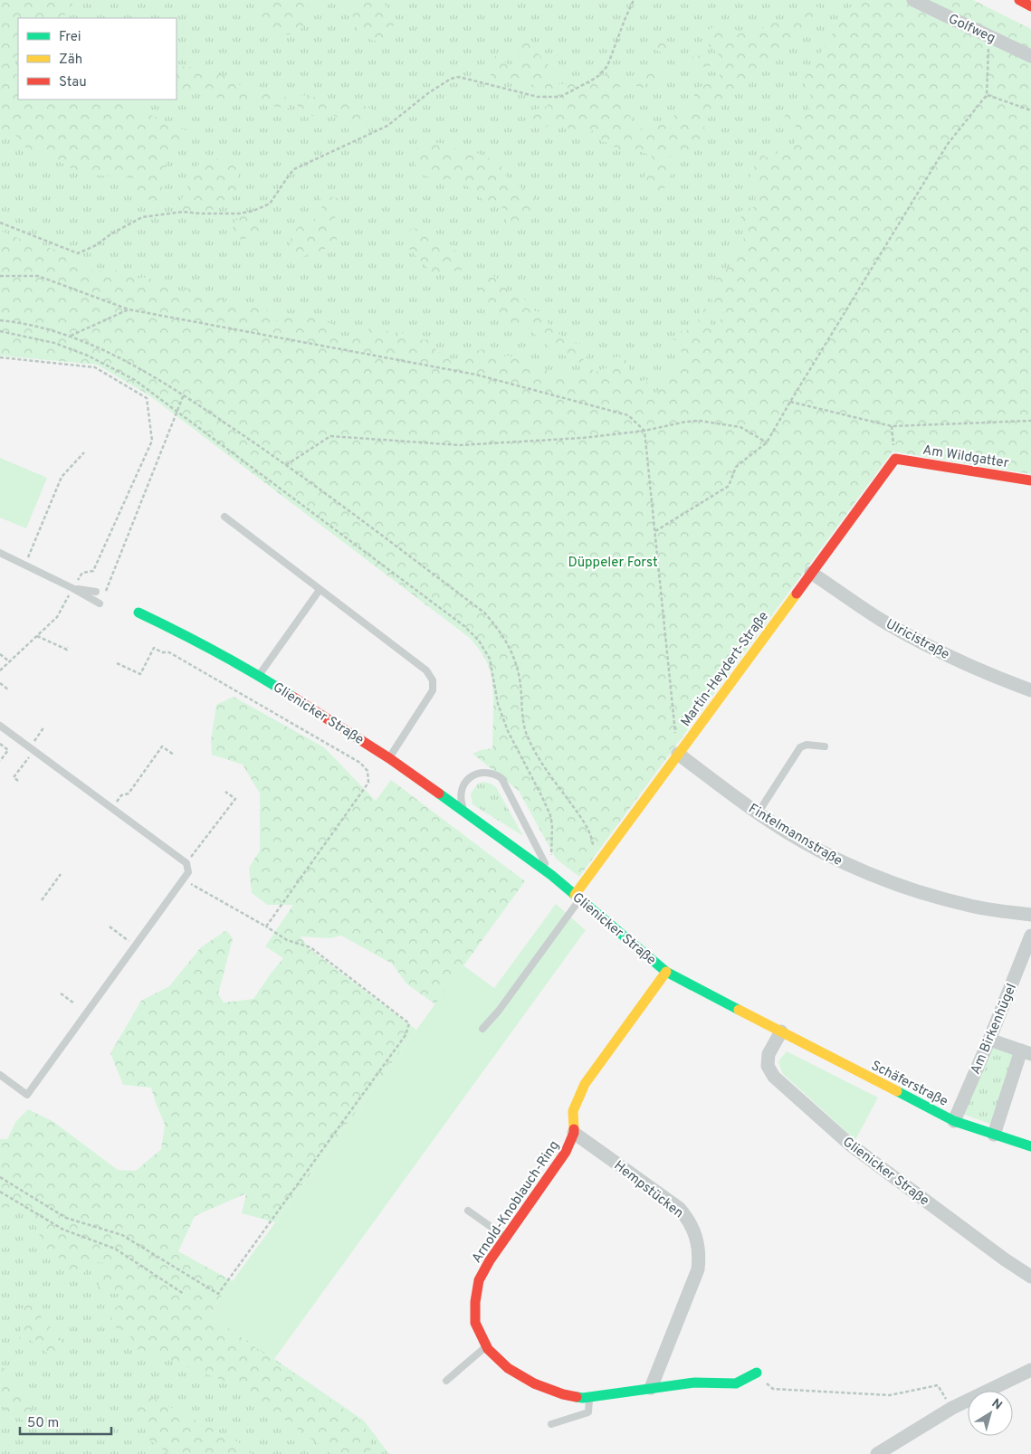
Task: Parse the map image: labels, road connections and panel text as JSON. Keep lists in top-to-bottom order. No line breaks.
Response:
{"streets":{"street":["Golfweg","Am Wildgatter","Ulricistraße","Martin-Heydert-Straße","Glienicker Straße","Fintelmannstraße","Am Birkenhügel","Schäferstraße","Hempstücken","Arnold-Knoblauch-Ring"]},"crossings":[["Am Wildgatter","Martin-Heydert-Straße"],["Ulricistraße","Martin-Heydert-Straße"],["Martin-Heydert-Straße","Glienicker Straße"],["Martin-Heydert-Straße","Fintelmannstraße"],["Glienicker Straße","Schäferstraße"],["Glienicker Straße","Arnold-Knoblauch-Ring"],["Am Birkenhügel","Schäferstraße"],["Hempstücken","Arnold-Knoblauch-Ring"]],"parks":["Düppeler Forst"],"legend":["Frei","Zäh","Stau"],"scale_bar":"50 m","north":"top right"}
